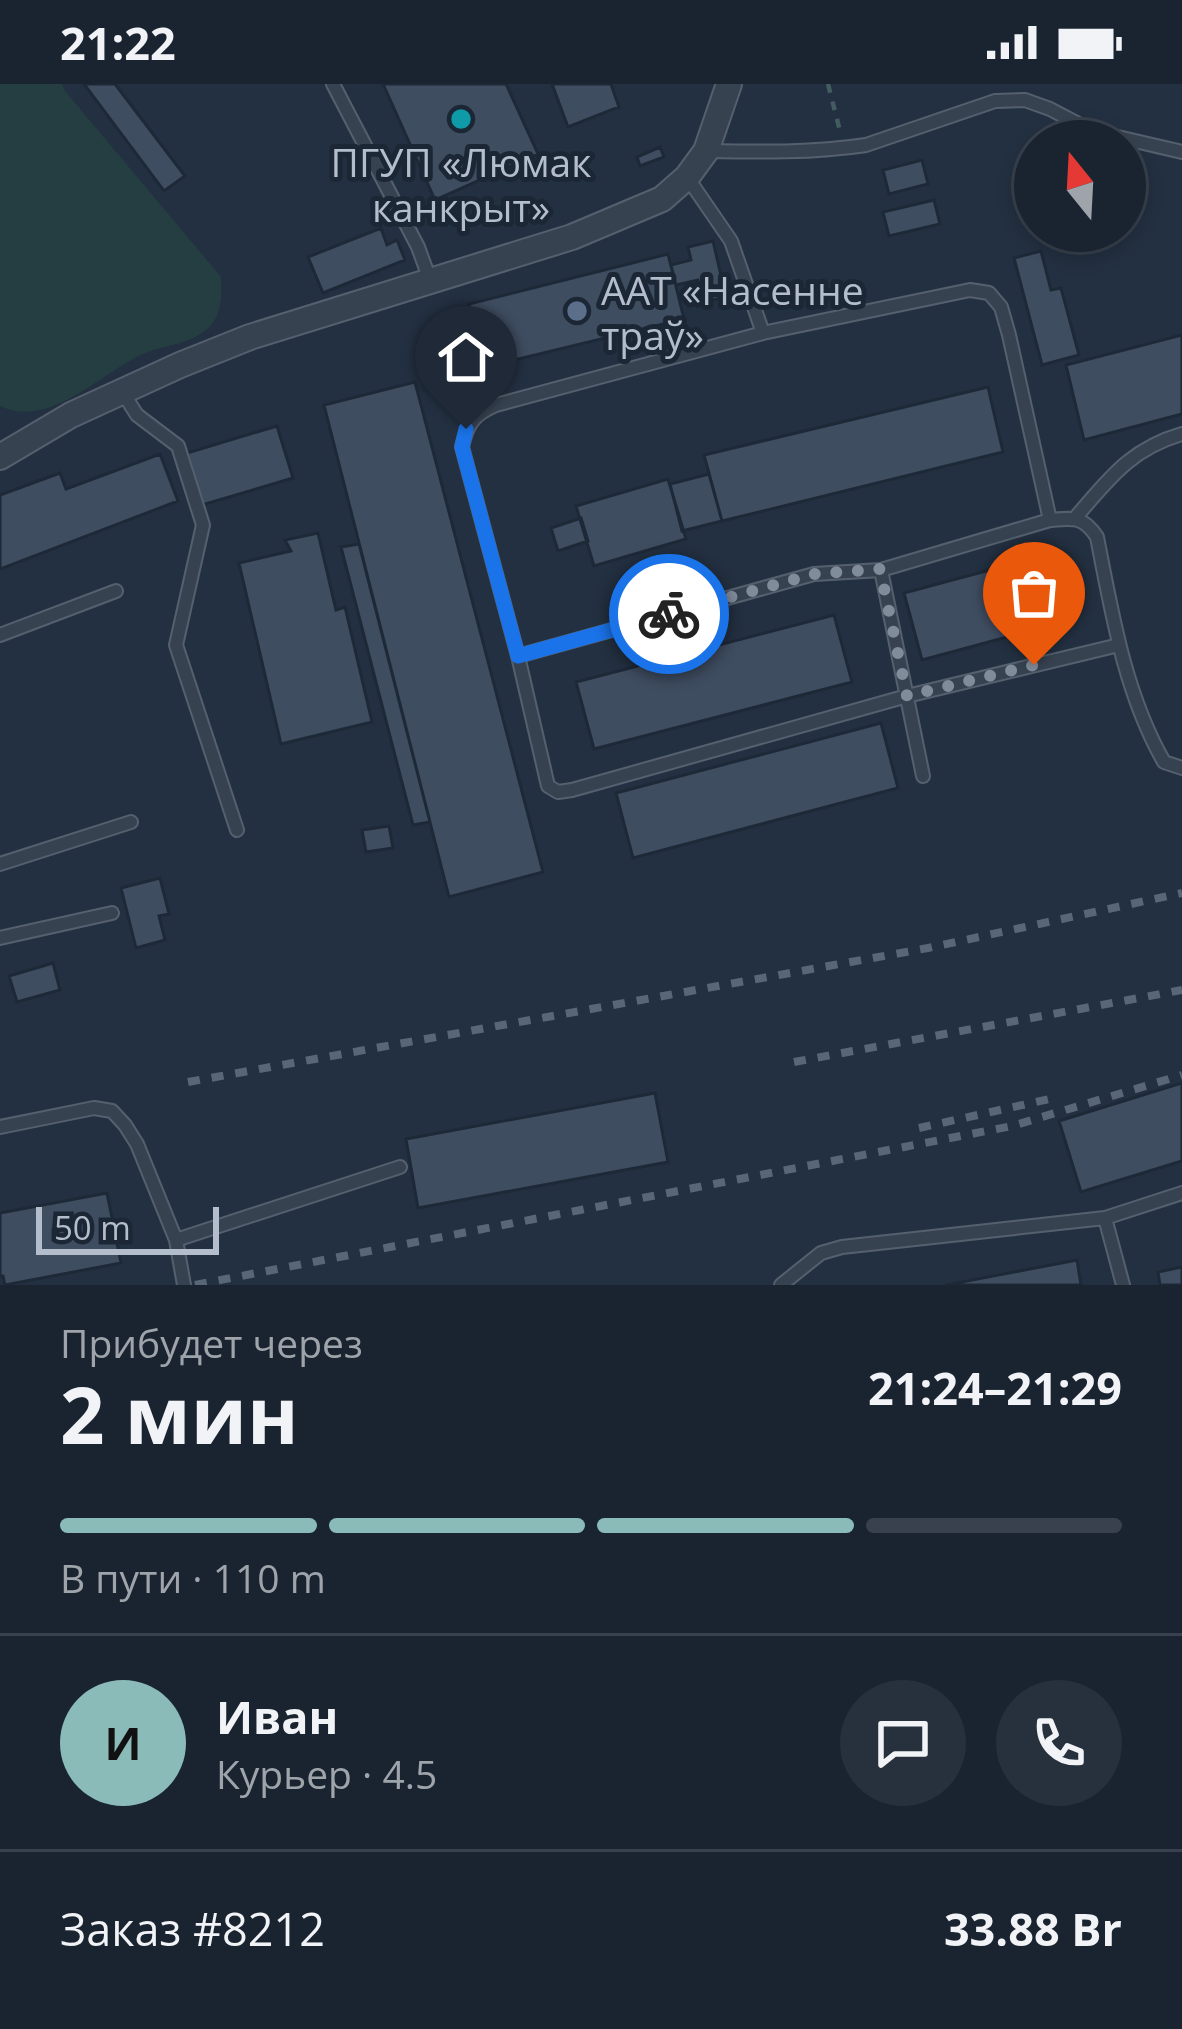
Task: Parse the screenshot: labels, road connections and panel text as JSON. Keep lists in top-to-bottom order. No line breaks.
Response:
{"places":["ПГУП «Люмак канкрыт»","ААТ «Насенне траў»"],"scale_bar":"50 m","north":"top","page":{"status":"21:22","scale":"50 m","heading":["2 мин","Прибудет через","21:24–21:29"],"panel":["Иван","Курьер · 4.5","Заказ #8212","33.88 Br"],"bar":"В пути · 110 m","round":"И"}}
